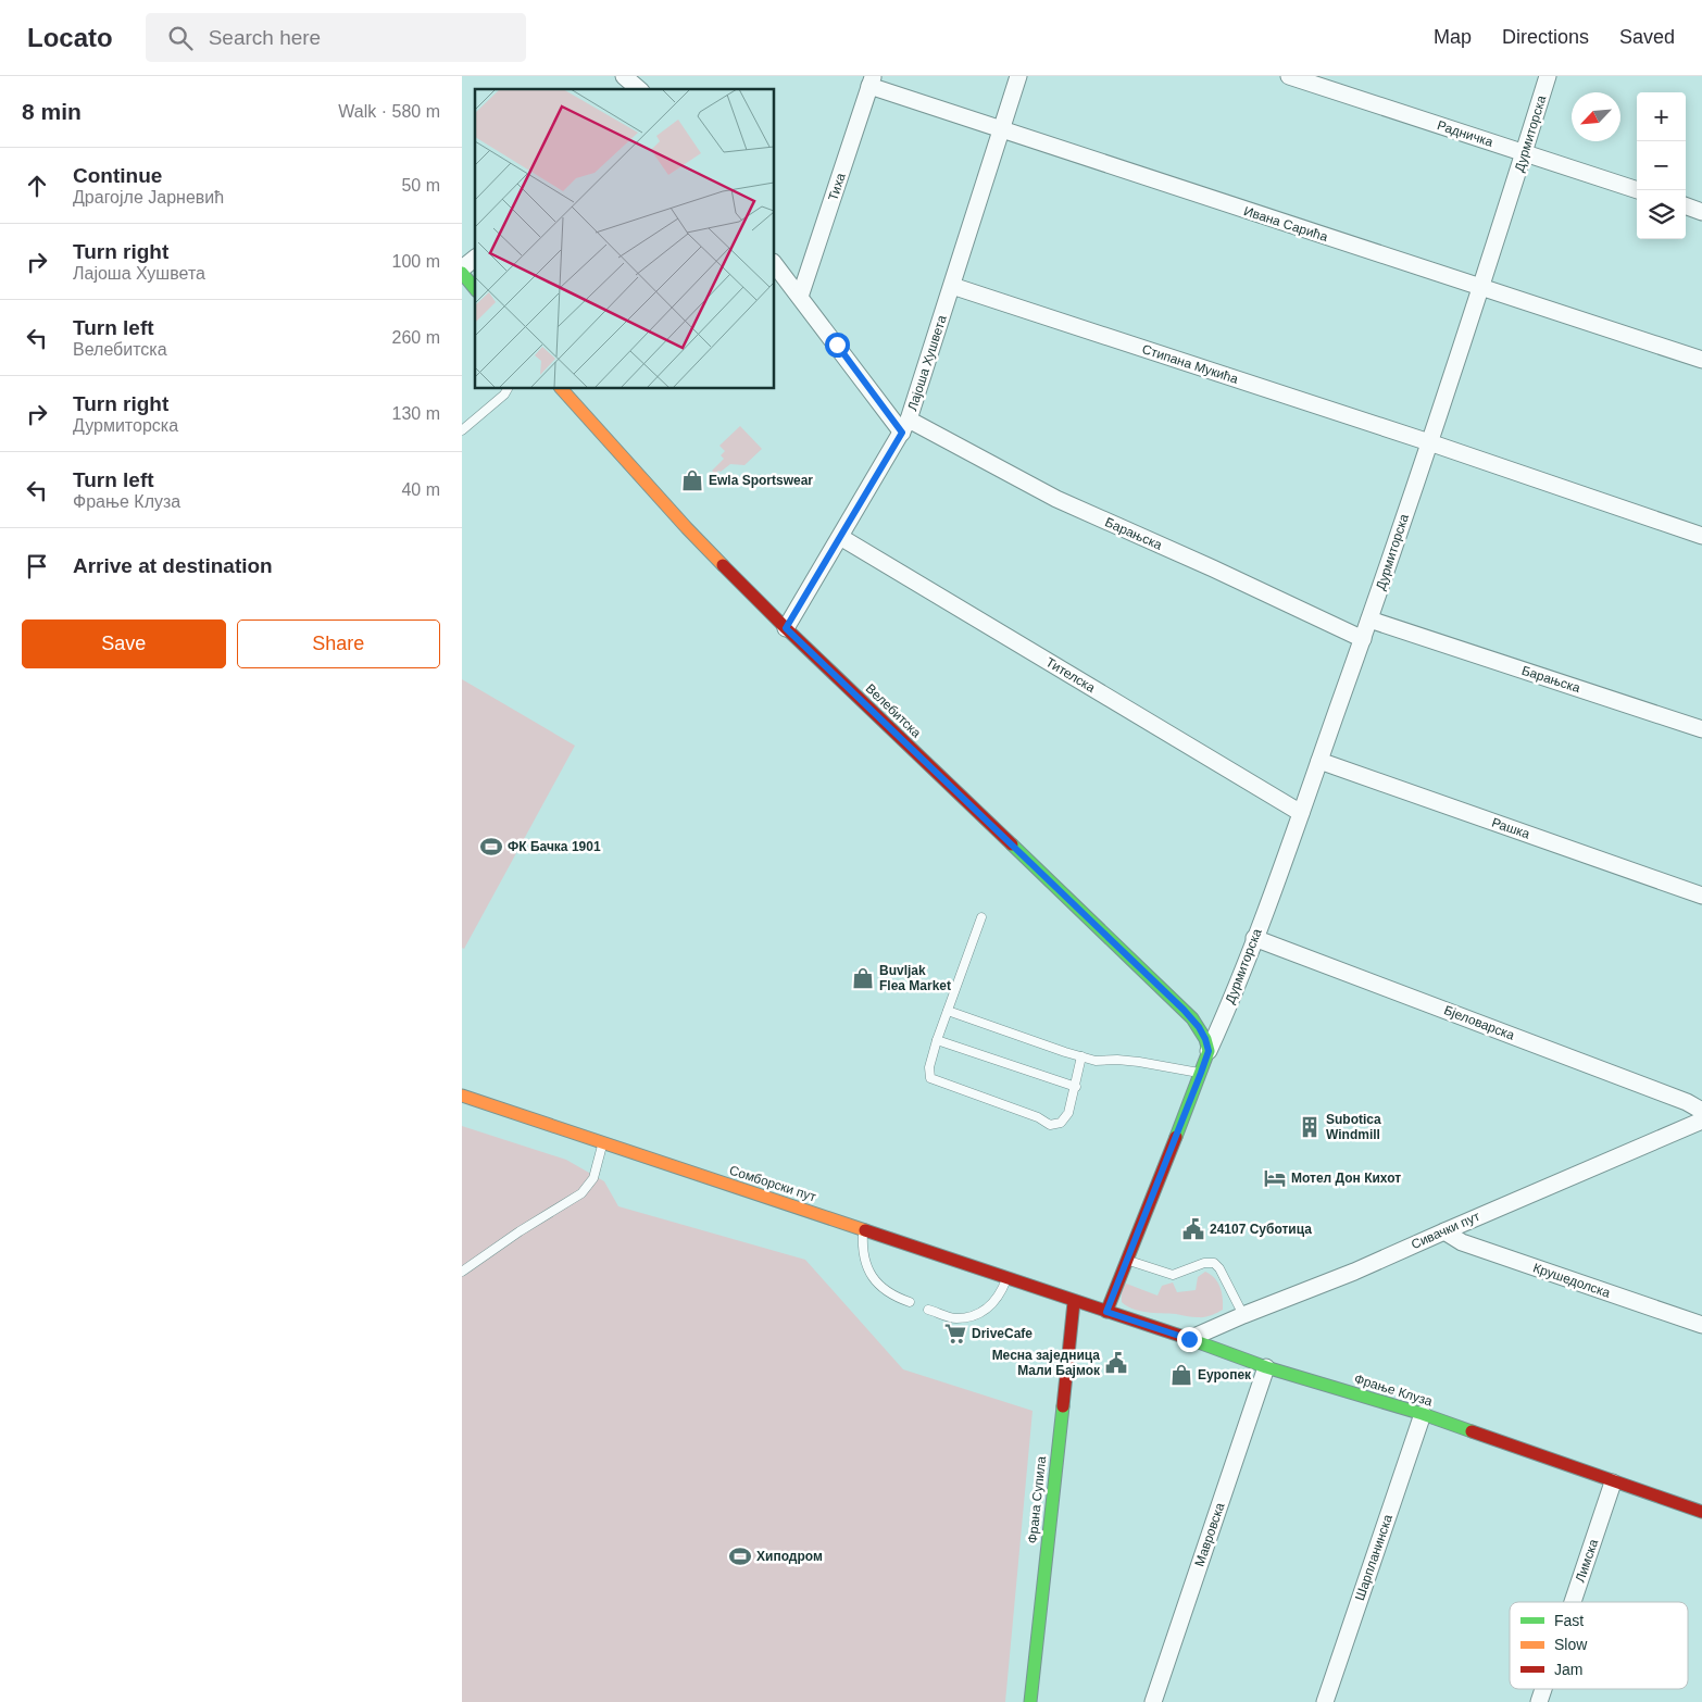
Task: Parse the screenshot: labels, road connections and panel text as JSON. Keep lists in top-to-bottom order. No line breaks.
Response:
{"streets":{"street":["Радничка","Дурмиторска","Тиха","Ивана Сарића","Лајоша Хушвета","Стипана Мукића","Барањска","Тителска","Велебитска","Рашка","Бјеловарска","Сомборски пут","Сивачки пут","Крушедолска","Фрање Клуза","Франа Супила","Мавровска","Шарпланинска","Лимска"]},"crossings":[["Радничка","Дурмиторска"],["Дурмиторска","Ивана Сарића"],["Дурмиторска","Стипана Мукића"],["Дурмиторска","Барањска"],["Дурмиторска","Тителска"],["Дурмиторска","Велебитска"],["Дурмиторска","Рашка"],["Дурмиторска","Бјеловарска"],["Дурмиторска","Фрање Клуза"],["Тиха","Ивана Сарића"],["Ивана Сарића","Лајоша Хушвета"],["Лајоша Хушвета","Стипана Мукића"],["Лајоша Хушвета","Барањска"],["Лајоша Хушвета","Тителска"],["Лајоша Хушвета","Велебитска"],["Сомборски пут","Фрање Клуза"],["Сомборски пут","Франа Супила"],["Сивачки пут","Крушедолска"],["Сивачки пут","Фрање Клуза"],["Фрање Клуза","Франа Супила"],["Фрање Клуза","Мавровска"],["Фрање Клуза","Шарпланинска"],["Фрање Клуза","Лимска"]],"places":{"shop":["Ewla Sportswear","Buvljak Flea Market","Еуропек"],"sports":["ФК Бачка 1901","Хиподром"],"building":["Subotica Windmill"],"hotel":["Мотел Дон Кихот"],"public building":["24107 Суботица","Месна заједница Мали Бајмок"],"supermarket":["DriveCafe"]},"legend":["Fast","Slow","Jam"],"north":"bottom left","page":{"header":"Locato","search":"Search here","nav":["Map","Directions","Saved"],"heading":["8 min","Walk · 580 m"],"map_buttons":["+","−"],"list":[["Continue","Драгојле Јарневић","50 m"],["Turn right","Лајоша Хушвета","100 m"],["Turn left","Велебитска","260 m"],["Turn right","Дурмиторска","130 m"],["Turn left","Фрање Клуза","40 m"],"Arrive at destination"],"buttons":["Save","Share"]}}
